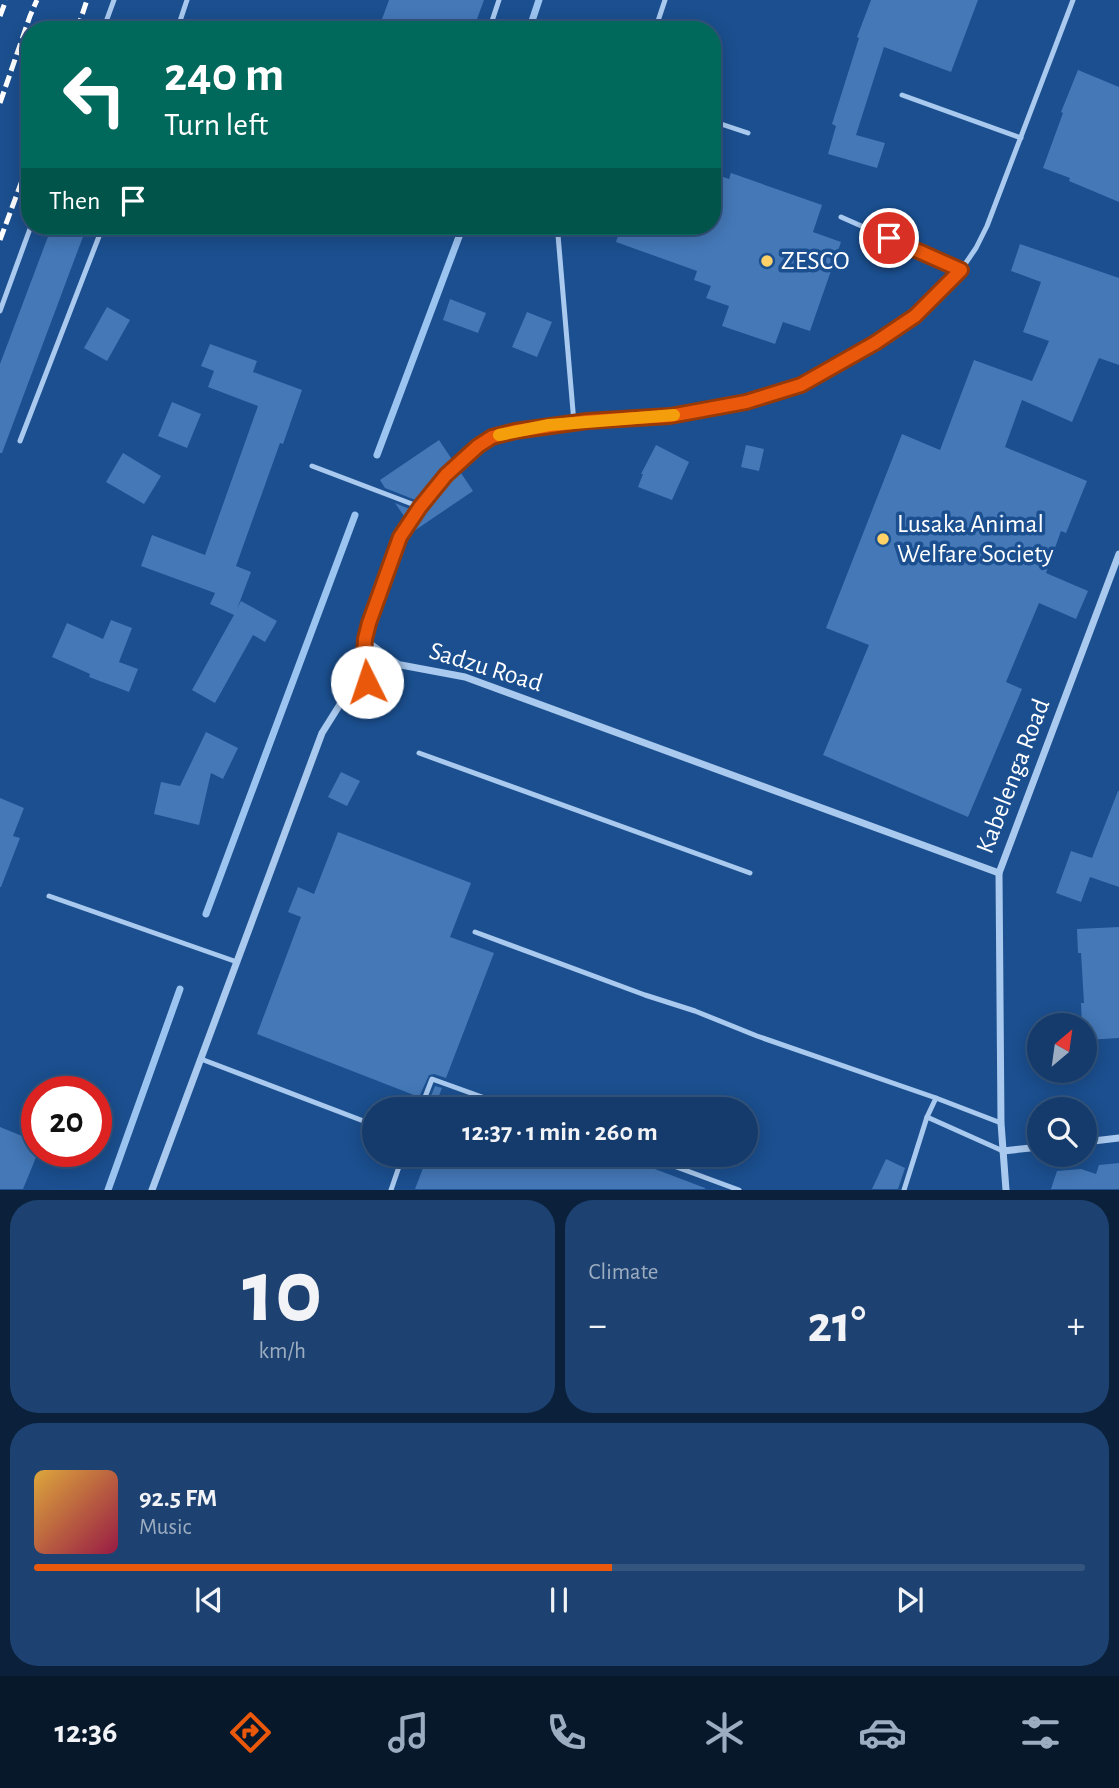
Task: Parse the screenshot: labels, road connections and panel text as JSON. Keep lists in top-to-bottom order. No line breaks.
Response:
{"streets":{"street":["Sadzu Road","Kabelenga Road"]},"crossings":[["Sadzu Road","Kabelenga Road"]],"places":["ZESCO","Lusaka Animal Welfare Society"],"north":"top right","page":{"turn":["240 m","Turn left"],"then":"Then","limit":"20","trip":"12:37 · 1 min · 260 m","tile":[["10","km/h"],"Climate"],"heat":["−","21°","+"],"song":["92.5 FM","Music"],"tabs":"12:36"}}
